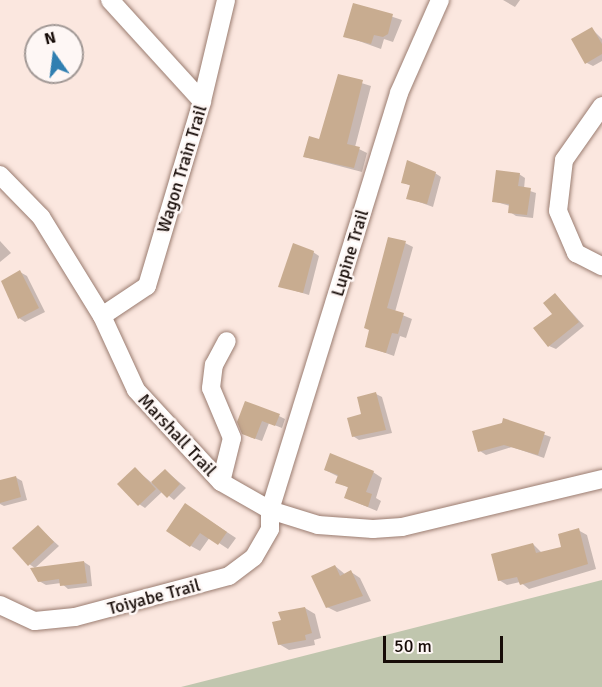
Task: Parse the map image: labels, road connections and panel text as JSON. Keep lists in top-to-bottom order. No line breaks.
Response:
{"streets":{"street":["Wagon Train Trail","Lupine Trail","Marshall Trail","Toiyabe Trail"]},"crossings":[["Wagon Train Trail","Marshall Trail"],["Lupine Trail","Marshall Trail"],["Lupine Trail","Toiyabe Trail"],["Marshall Trail","Toiyabe Trail"]],"scale_bar":"50 m","north":"top"}
